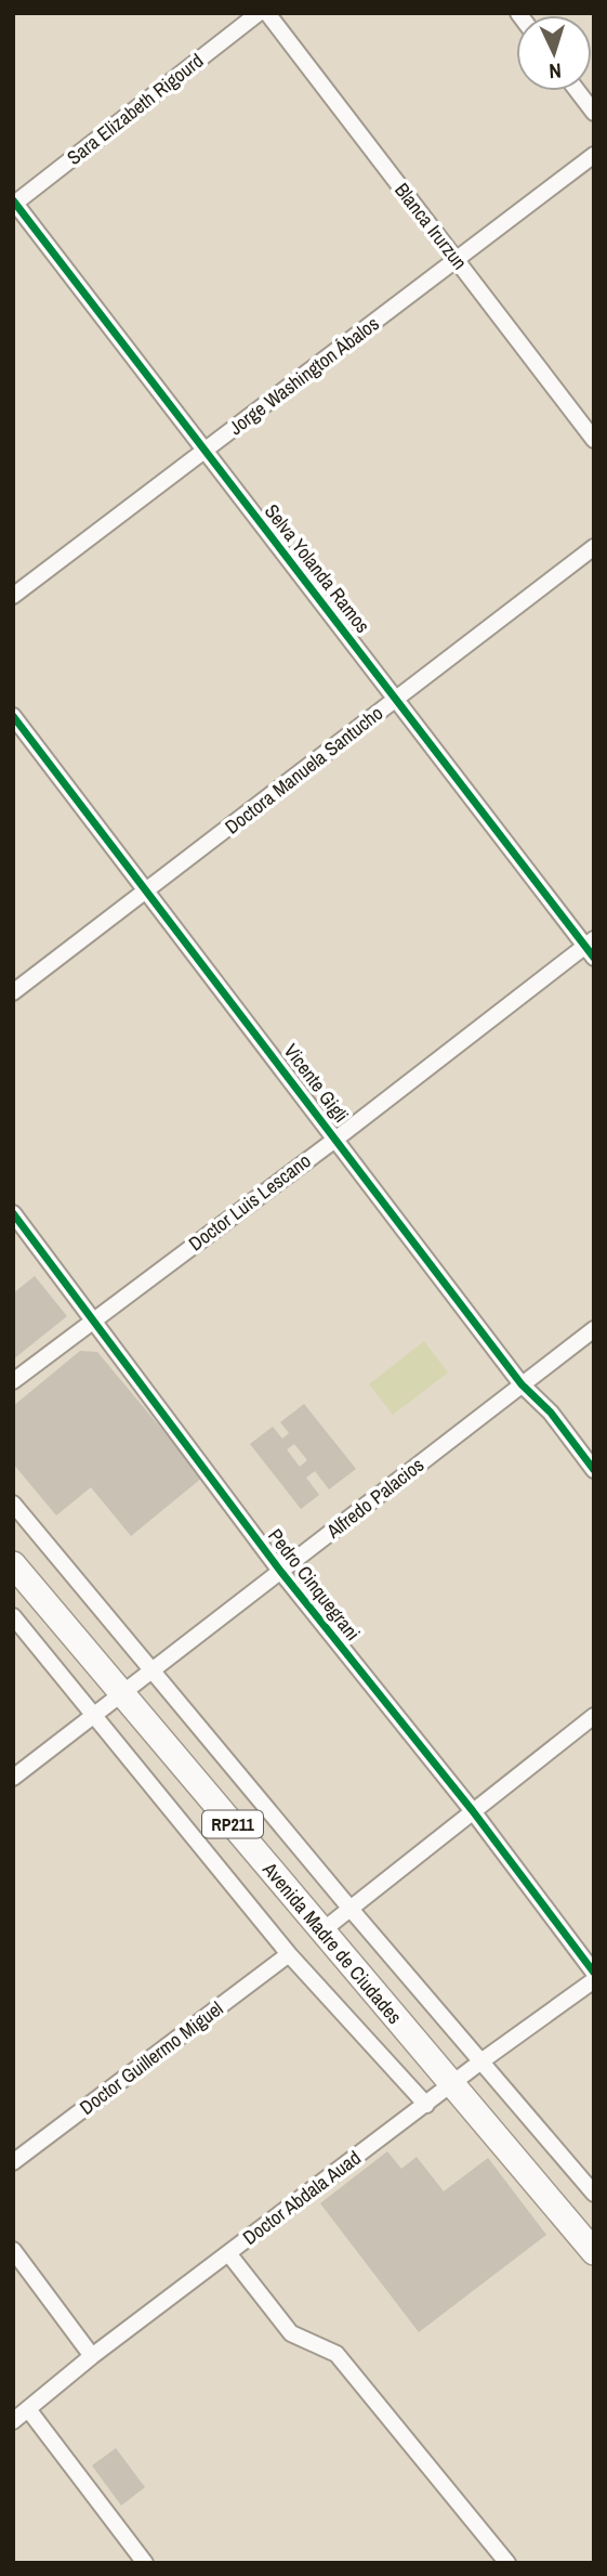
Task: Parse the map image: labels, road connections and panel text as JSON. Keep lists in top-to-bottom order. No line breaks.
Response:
{"streets":{"main road":["RP211","Avenida Madre de Ciudades"],"street":["Sara Elizabeth Rigourd","Blanca Irurzun","Jorge Washington Ábalos","Selva Yolanda Ramos","Doctora Manuela Santucho","Vicente Gigli","Doctor Luis Lescano","Alfredo Palacios","Pedro Cinquegrani","Doctor Guillermo Miguel","Doctor Abdala Auad"]},"crossings":[["Sara Elizabeth Rigourd","Selva Yolanda Ramos"],["Blanca Irurzun","Jorge Washington Ábalos"],["Jorge Washington Ábalos","Selva Yolanda Ramos"],["Selva Yolanda Ramos","Doctora Manuela Santucho"],["Selva Yolanda Ramos","Doctor Luis Lescano"],["Doctora Manuela Santucho","Vicente Gigli"],["Vicente Gigli","Doctor Luis Lescano"],["Vicente Gigli","Alfredo Palacios"],["Doctor Luis Lescano","Pedro Cinquegrani"],["Alfredo Palacios","Pedro Cinquegrani"],["Alfredo Palacios","Avenida Madre de Ciudades"],["Avenida Madre de Ciudades","Doctor Abdala Auad"]],"north":"bottom"}
